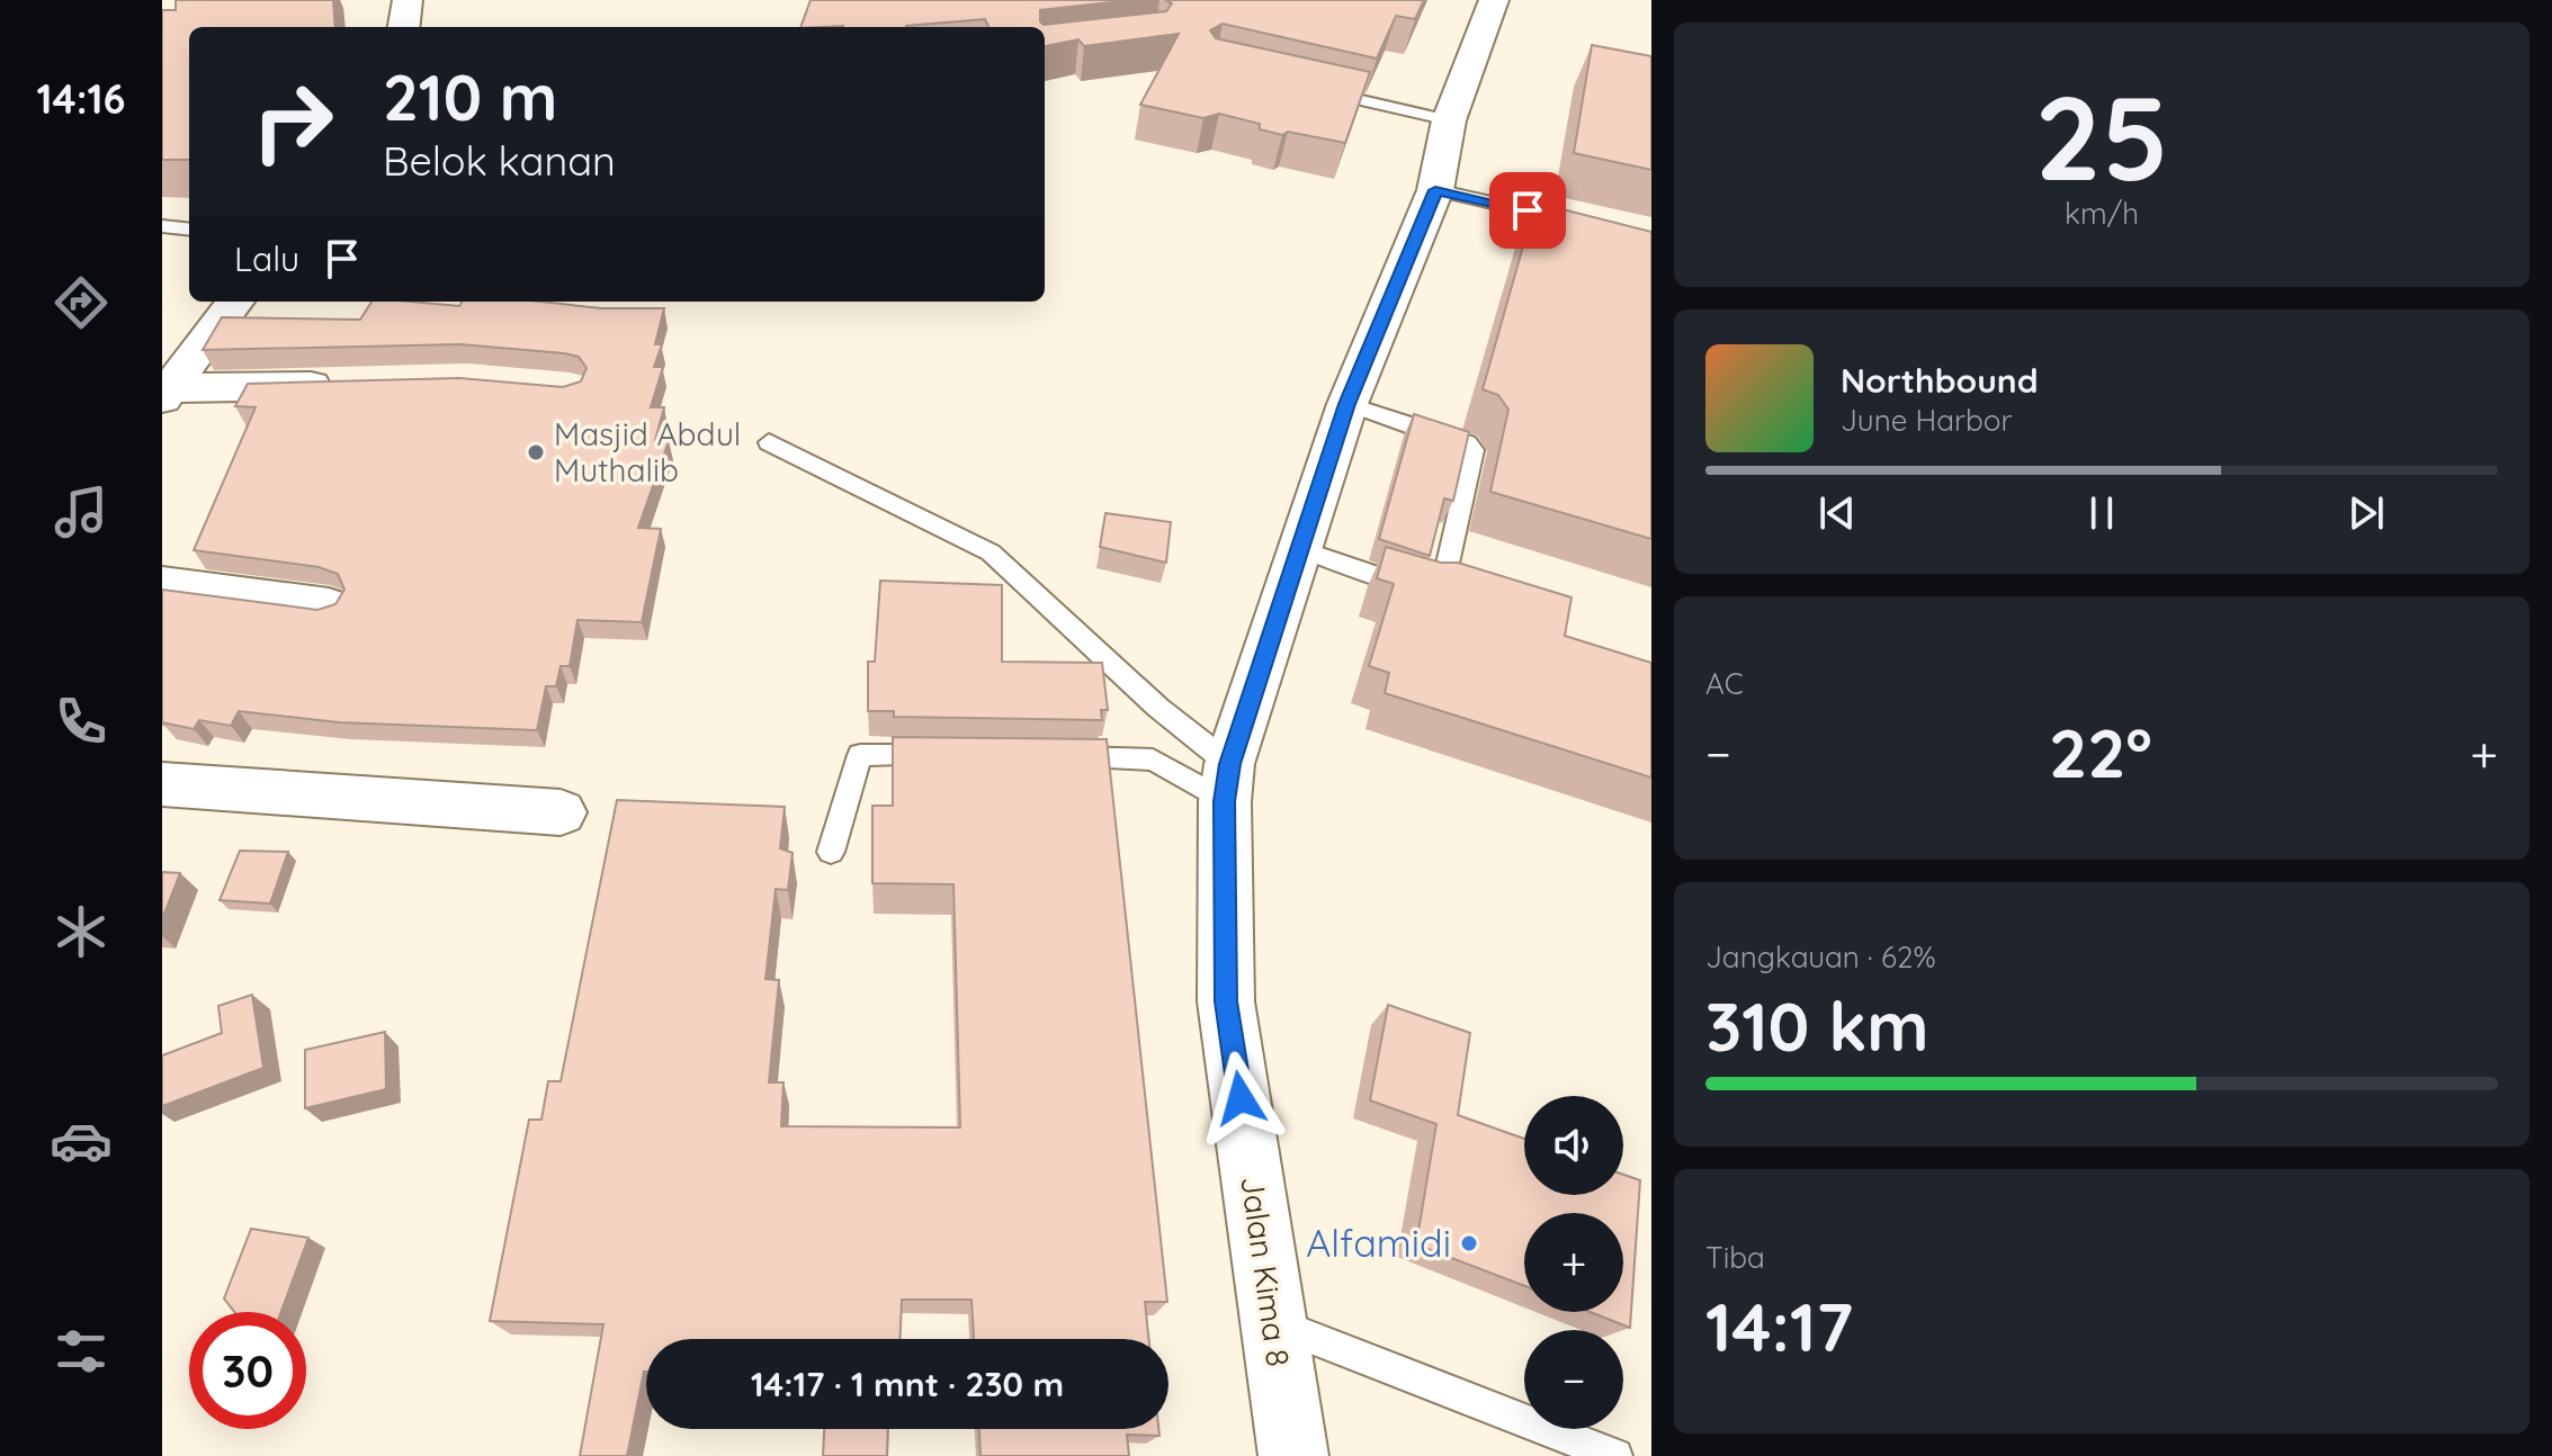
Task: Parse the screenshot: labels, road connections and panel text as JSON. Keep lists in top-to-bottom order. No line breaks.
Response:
{"streets":{"street":["Jalan Kima 8"]},"places":["Masjid Abdul Muthalib","Alfamidi"],"page":{"tabs":"14:16","tile":[["25","km/h"],"AC",["Jangkauan · 62%","310 km"],["Tiba","14:17"]],"turn":["210 m","Belok kanan"],"then":"Lalu","song":["Northbound","June Harbor"],"heat":["−","22°","+"],"map_buttons":["+","−"],"limit":"30","trip":"14:17 · 1 mnt · 230 m"}}
